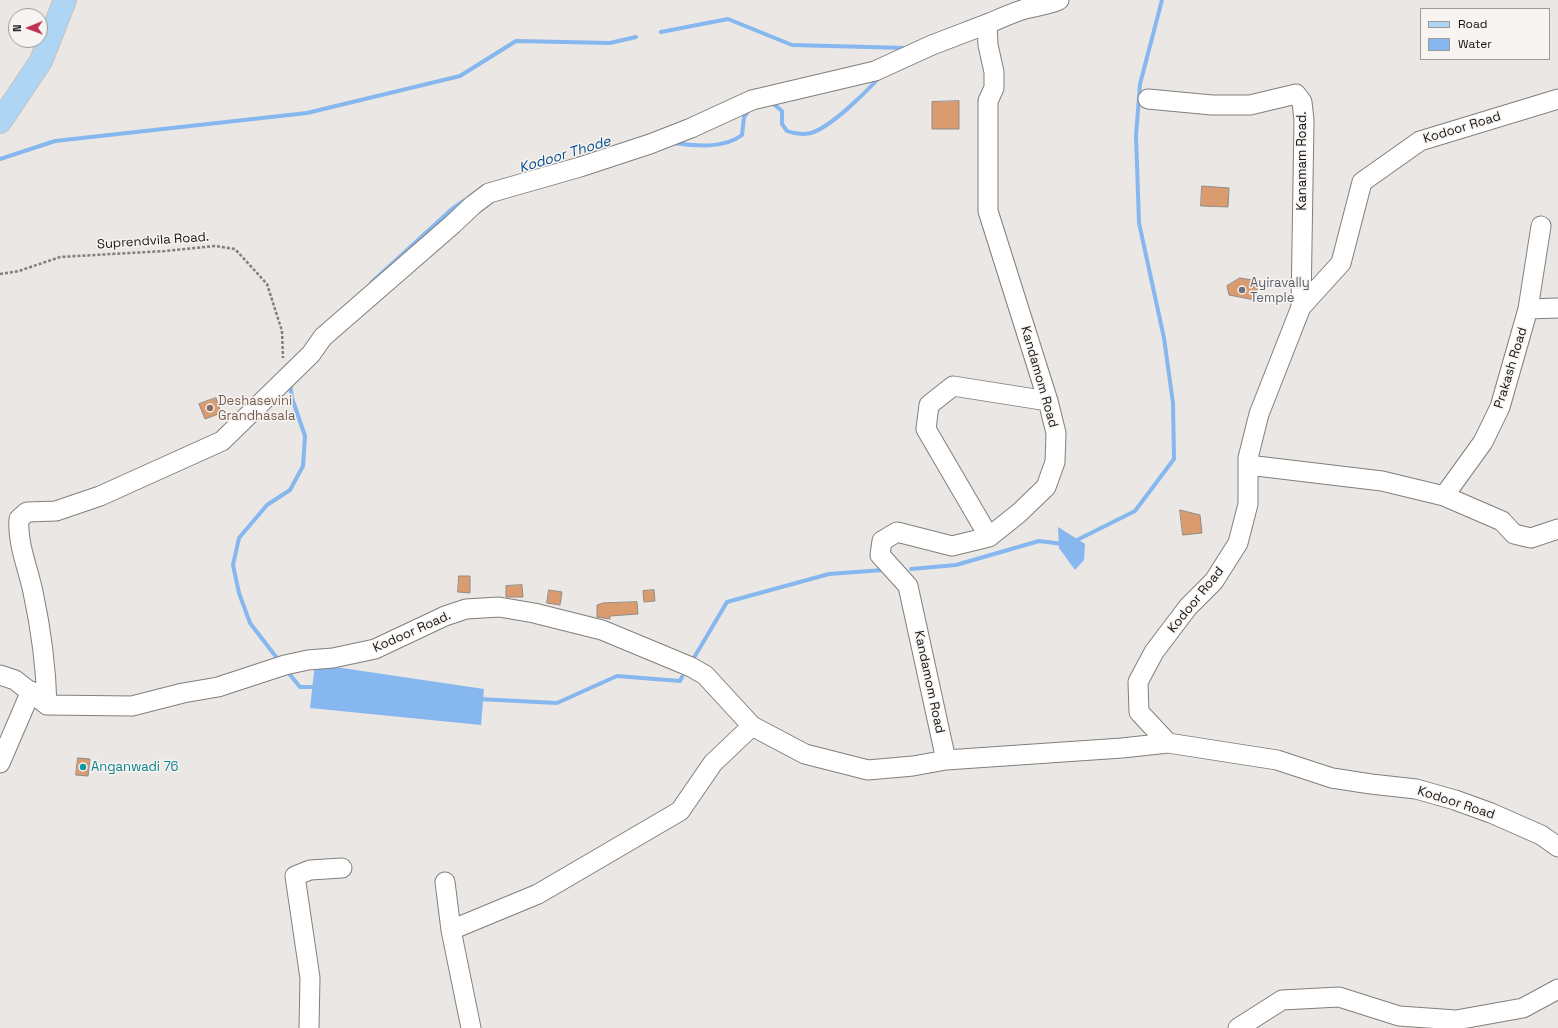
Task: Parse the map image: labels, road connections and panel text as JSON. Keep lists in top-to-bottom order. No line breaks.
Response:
{"streets":{"street":["Kodoor Road","Kanamam Road.","Prakash Road","Kandamom Road","Kodoor Road."],"path":["Suprendvila Road."]},"crossings":[["Kodoor Road","Kanamam Road."],["Kodoor Road","Kodoor Road."],["Kandamom Road","Kodoor Road."]],"water":["Kodoor Thode"],"places":["Ayiravally Temple","Deshasevini Grandhasala","Anganwadi 76"],"legend":["Road","Water"],"north":"left"}
